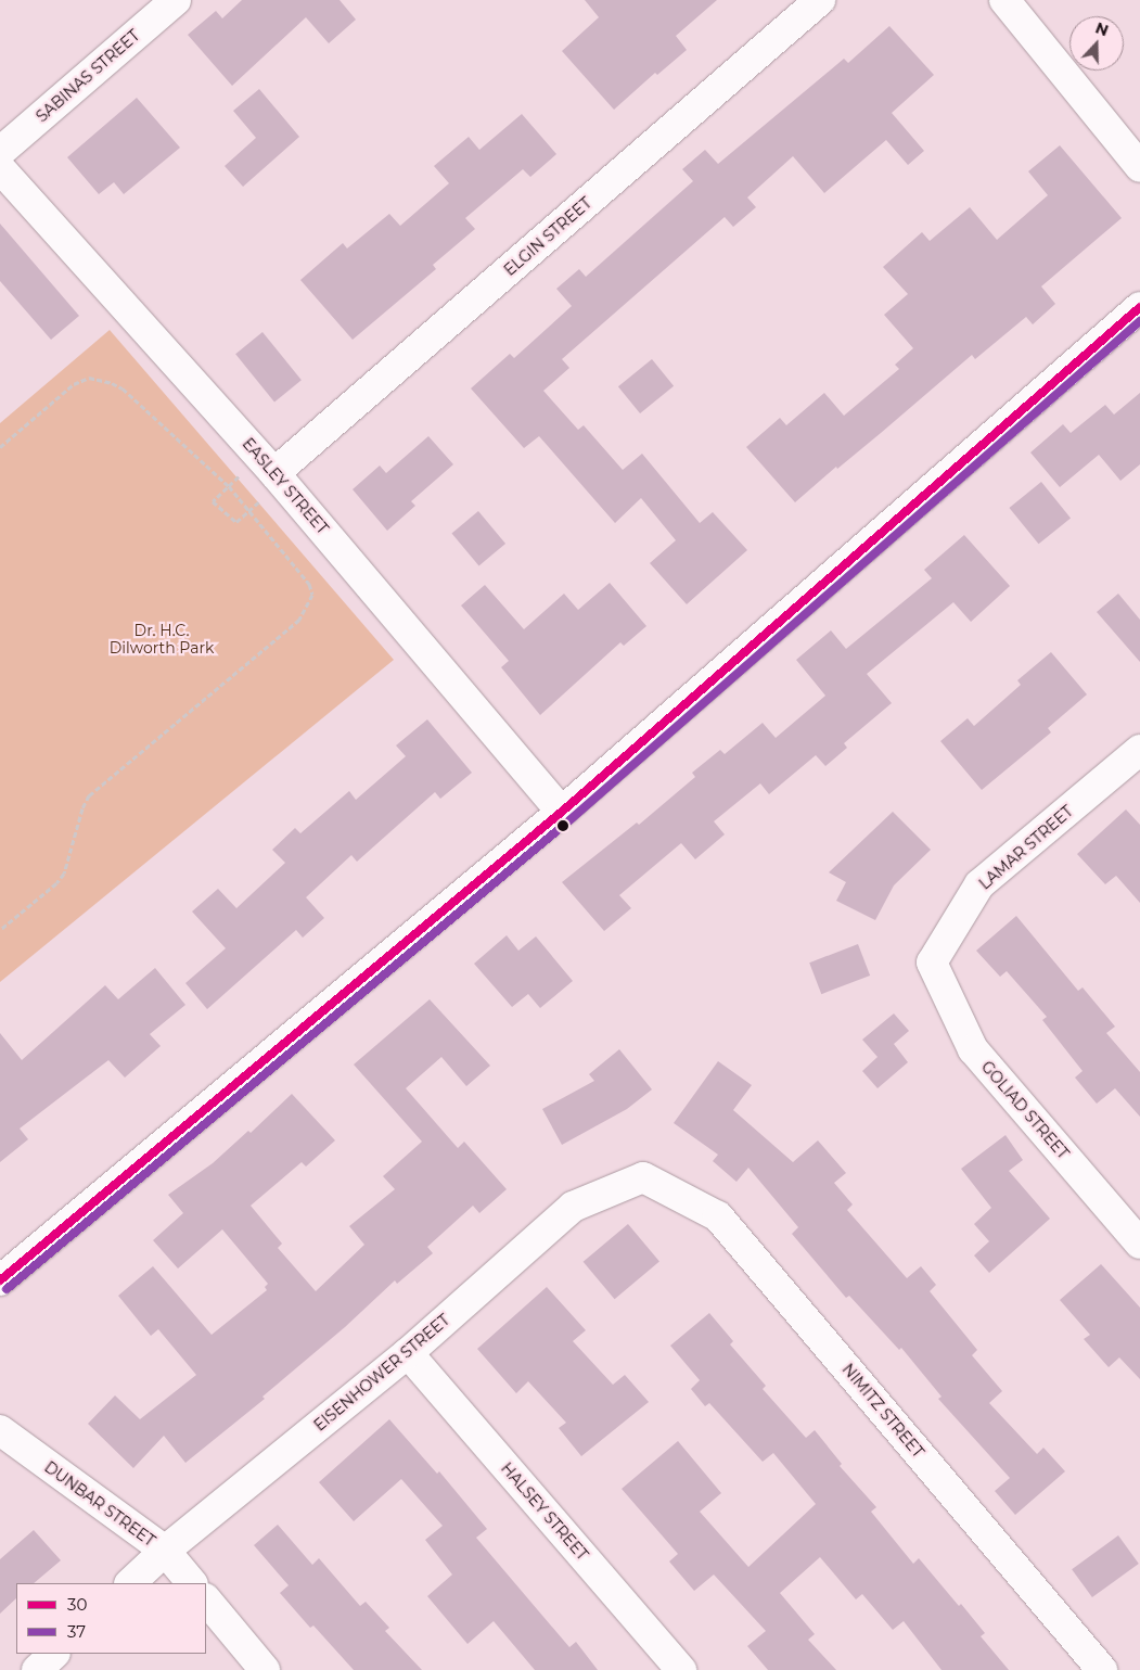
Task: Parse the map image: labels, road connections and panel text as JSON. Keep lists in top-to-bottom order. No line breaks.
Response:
{"streets":{"street":["SABINAS STREET","ELGIN STREET","EASLEY STREET","LAMAR STREET","GOLIAD STREET","EISENHOWER STREET","NIMITZ STREET","DUNBAR STREET","HALSEY STREET"]},"crossings":[["ELGIN STREET","EASLEY STREET"],["LAMAR STREET","GOLIAD STREET"],["EISENHOWER STREET","NIMITZ STREET"],["EISENHOWER STREET","DUNBAR STREET"],["EISENHOWER STREET","HALSEY STREET"]],"parks":["Dr. H.C. Dilworth Park"],"lines":["transit line 30","transit line 37"],"legend":["30","37"],"north":"top"}
